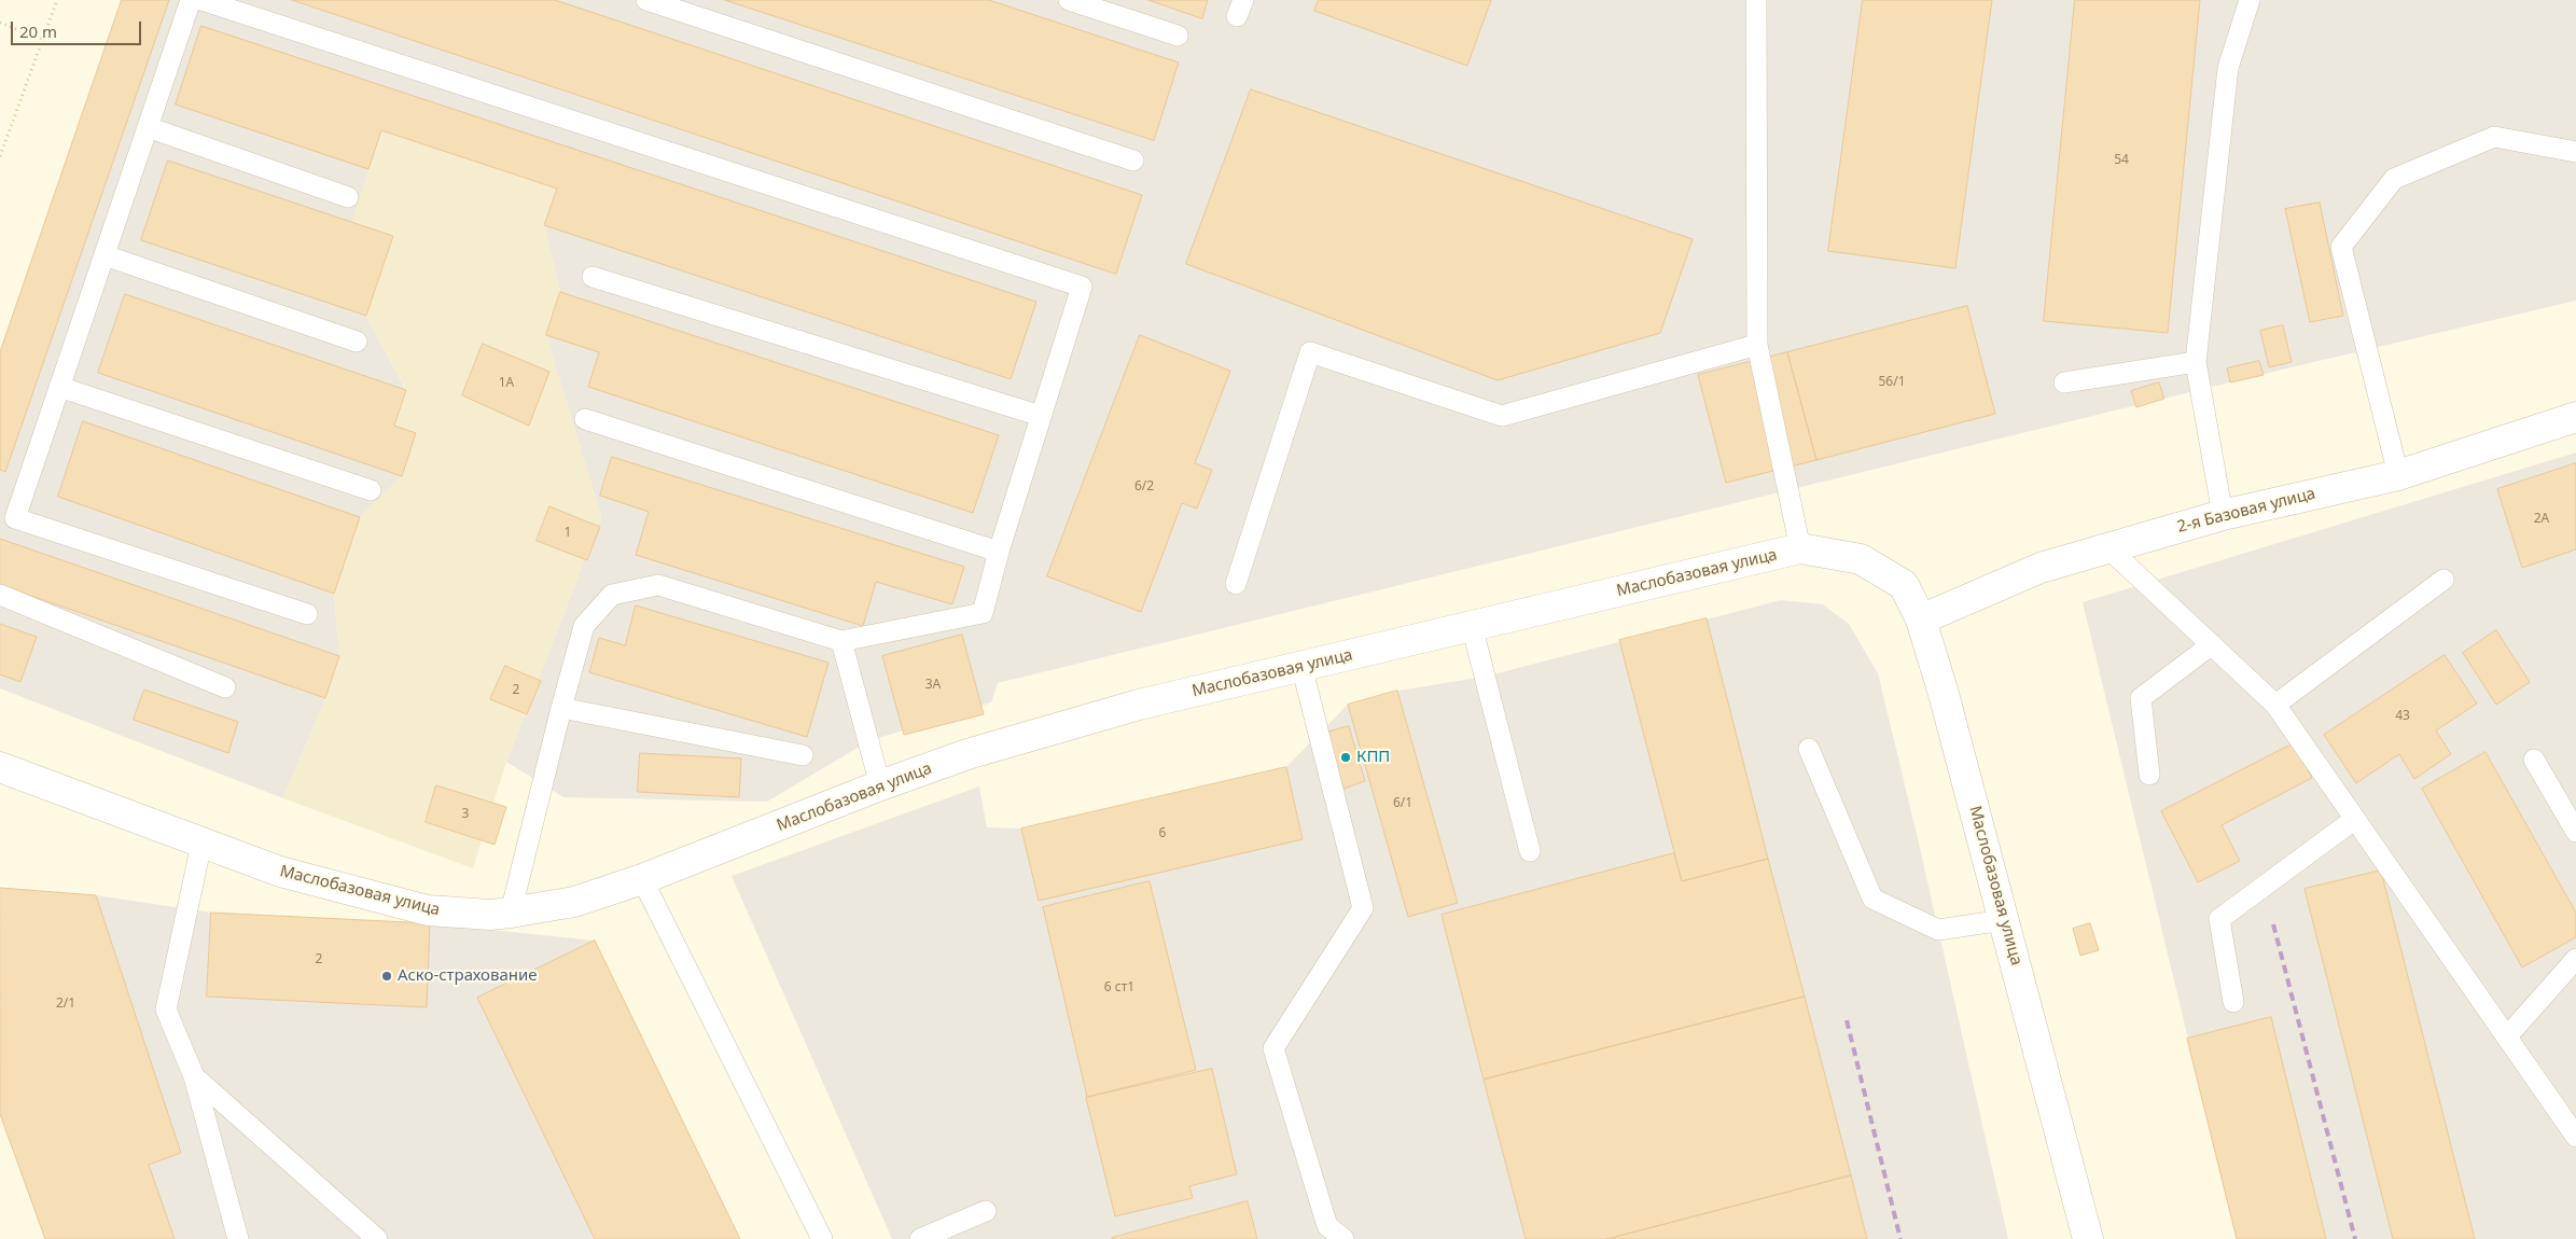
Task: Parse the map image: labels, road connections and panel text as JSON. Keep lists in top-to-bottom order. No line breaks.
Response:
{"streets":{"street":["2-я Базовая улица","Маслобазовая улица"]},"crossings":[["2-я Базовая улица","Маслобазовая улица"]],"places":["КПП","Аско-страхование"],"house_numbers":["54","56/1","1А","6/2","2А","1","3А","2","43","6/1","3","6","2","6 ст1","2/1"],"scale_bar":"20 m"}
